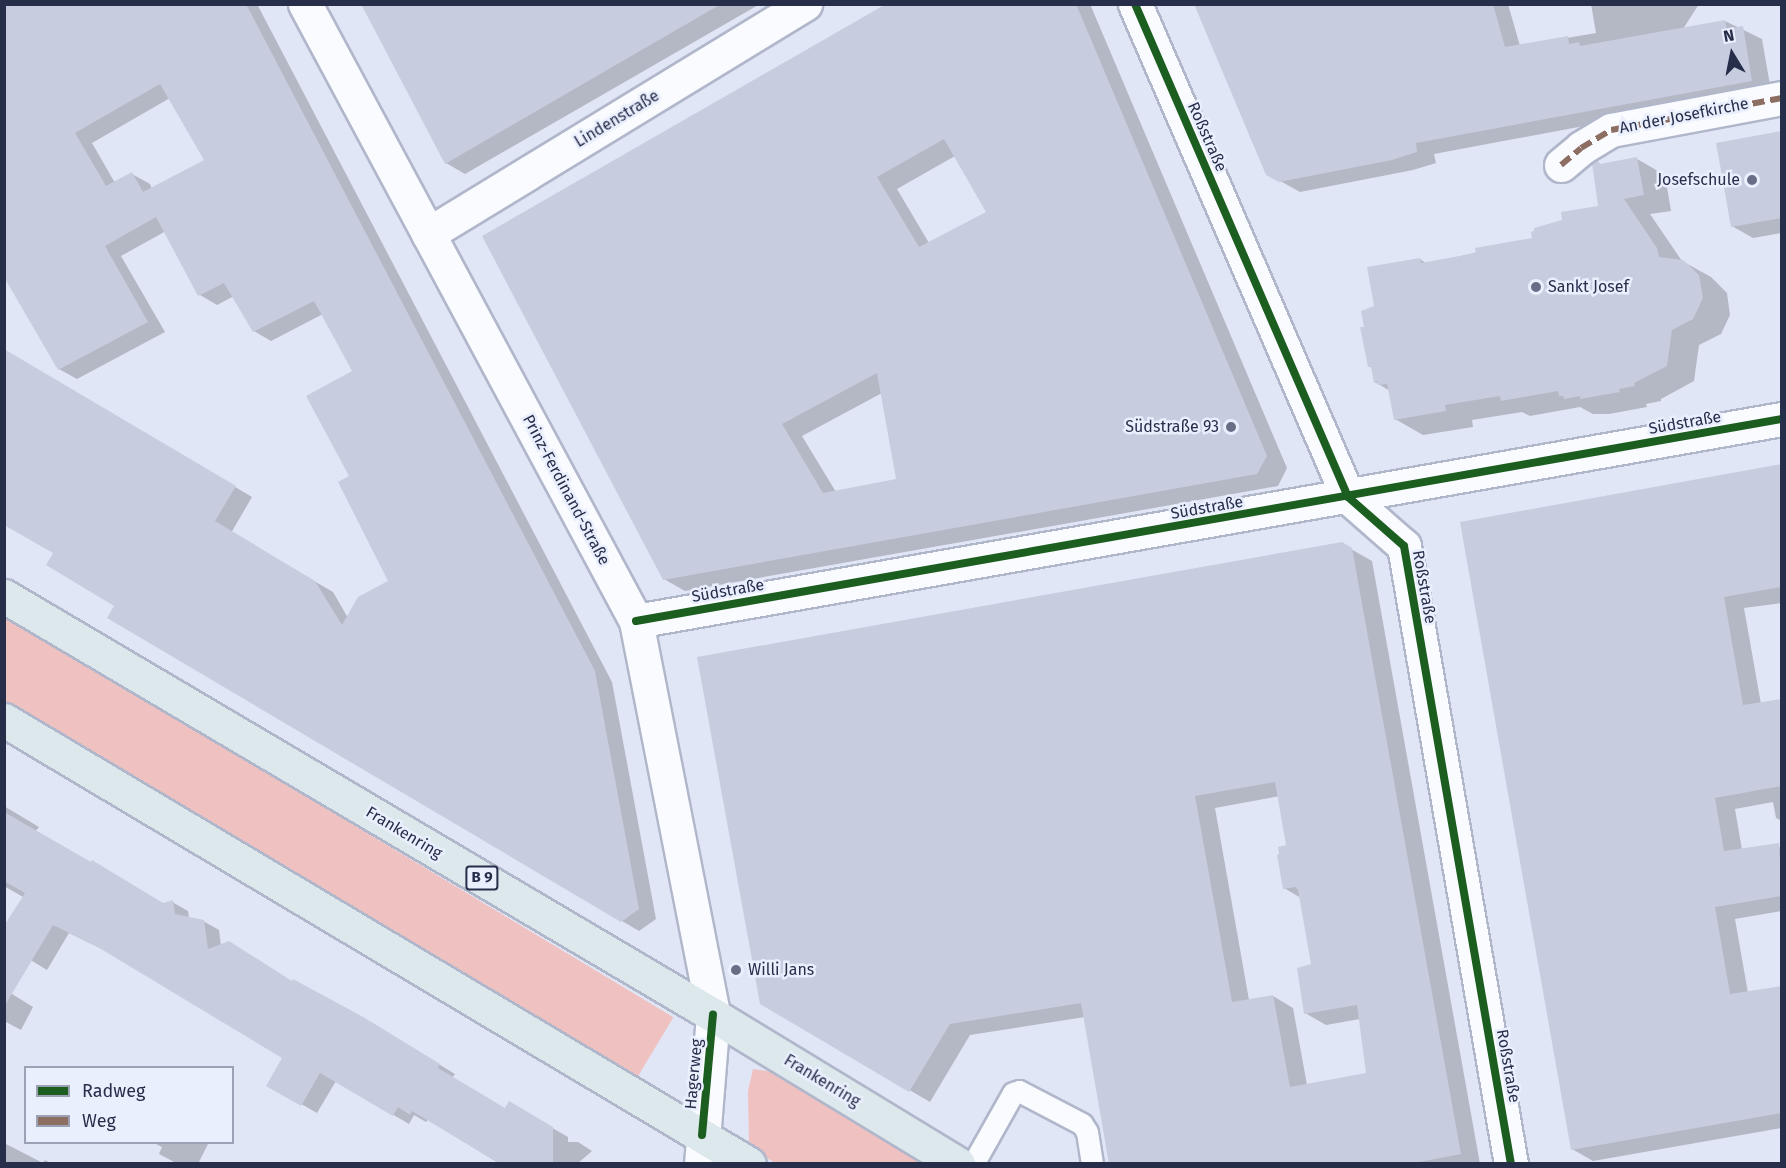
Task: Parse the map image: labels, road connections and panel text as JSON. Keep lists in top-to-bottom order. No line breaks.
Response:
{"streets":{"main road":["Frankenring","B 9"],"street":["An der Josefkirche","Lindenstraße","Roßstraße","Südstraße","Prinz-Ferdinand-Straße","Hagerweg"]},"crossings":[["Lindenstraße","Prinz-Ferdinand-Straße"],["Roßstraße","Südstraße"],["Südstraße","Prinz-Ferdinand-Straße"],["Prinz-Ferdinand-Straße","Frankenring"],["Prinz-Ferdinand-Straße","Hagerweg"],["Frankenring","Hagerweg"]],"places":["Josefschule","Sankt Josef","Südstraße 93","Willi Jans"],"legend":["Radweg","Weg"],"north":"top"}
